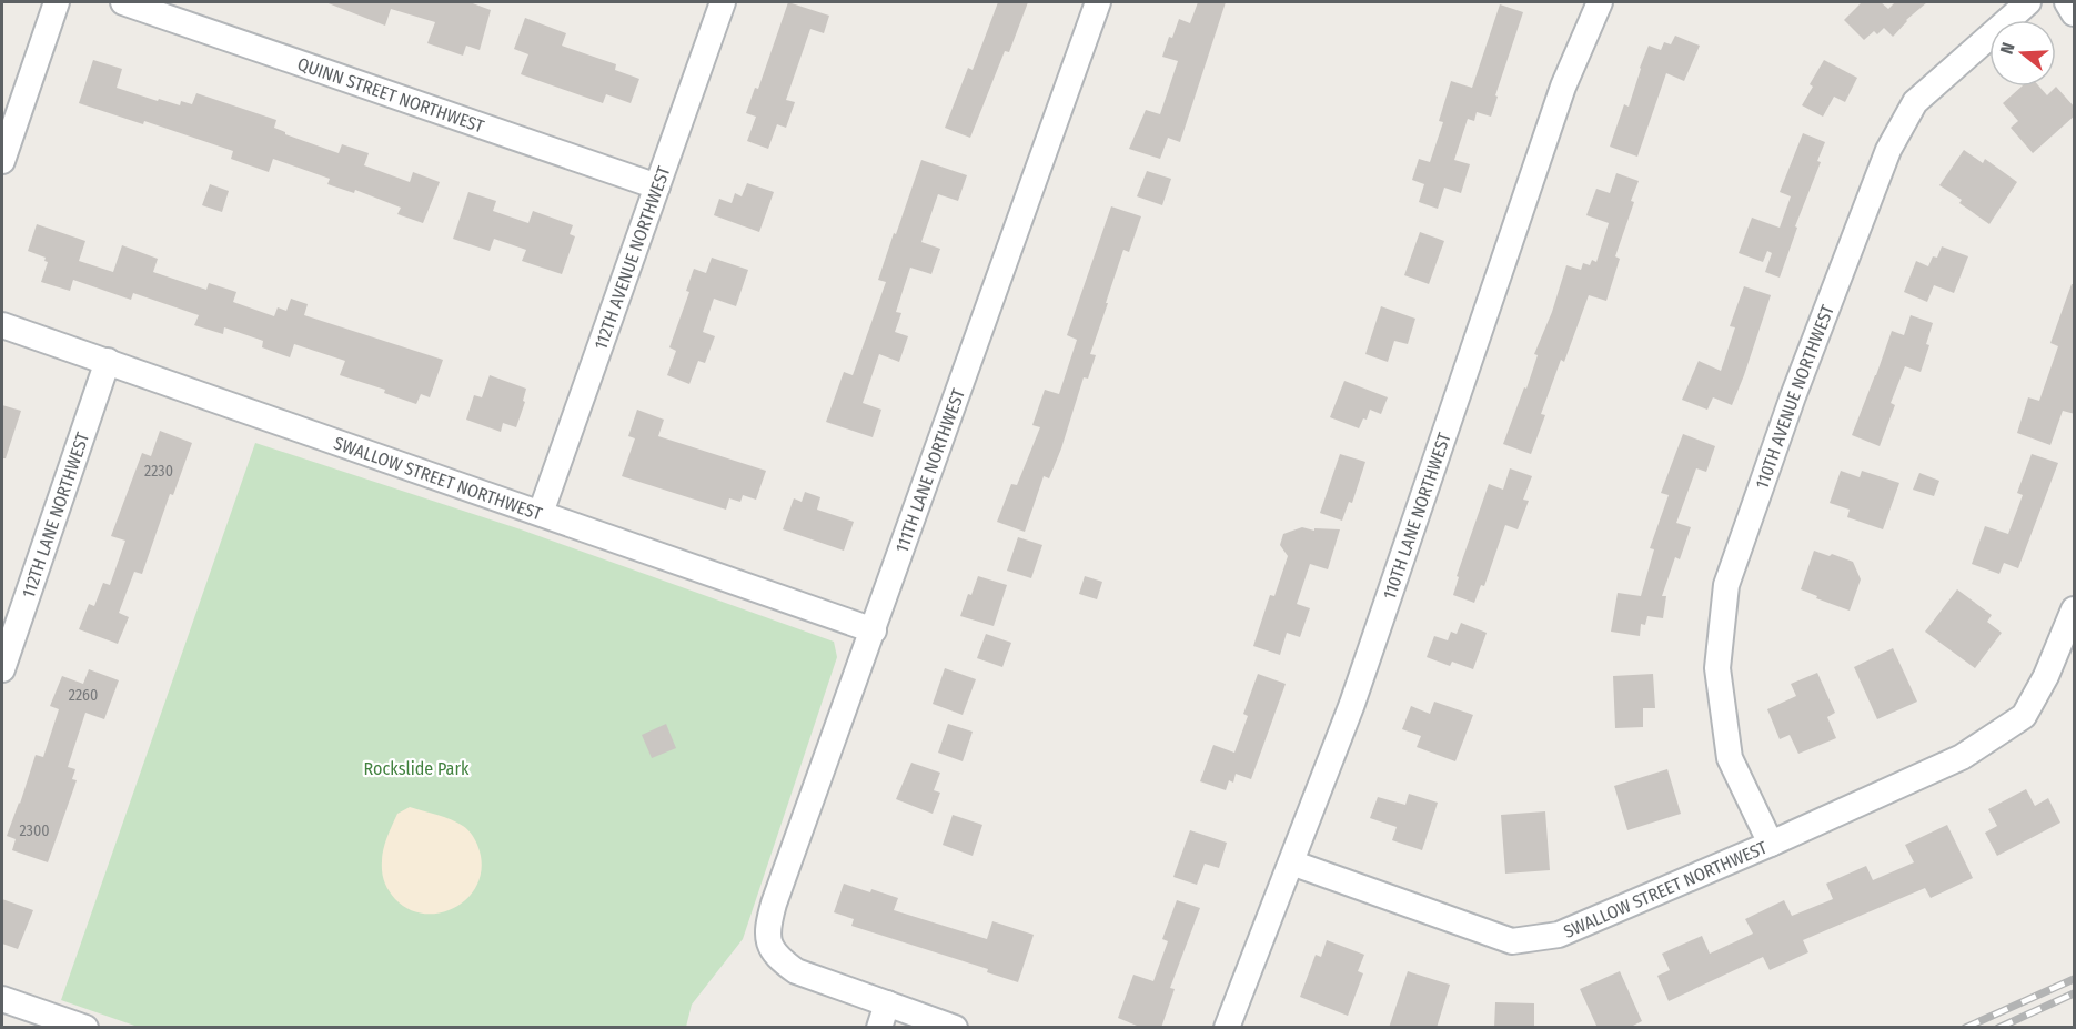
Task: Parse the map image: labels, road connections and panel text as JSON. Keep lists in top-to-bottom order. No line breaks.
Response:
{"streets":{"street":["QUINN STREET NORTHWEST","112TH AVENUE NORTHWEST","110TH AVENUE NORTHWEST","111TH LANE NORTHWEST","SWALLOW STREET NORTHWEST","112TH LANE NORTHWEST","110TH LANE NORTHWEST"]},"crossings":[["QUINN STREET NORTHWEST","112TH AVENUE NORTHWEST"],["112TH AVENUE NORTHWEST","SWALLOW STREET NORTHWEST"],["110TH AVENUE NORTHWEST","SWALLOW STREET NORTHWEST"],["111TH LANE NORTHWEST","SWALLOW STREET NORTHWEST"],["SWALLOW STREET NORTHWEST","112TH LANE NORTHWEST"],["SWALLOW STREET NORTHWEST","110TH LANE NORTHWEST"]],"parks":["Rockslide Park"],"house_numbers":["2230","2260","2300"],"north":"left"}
